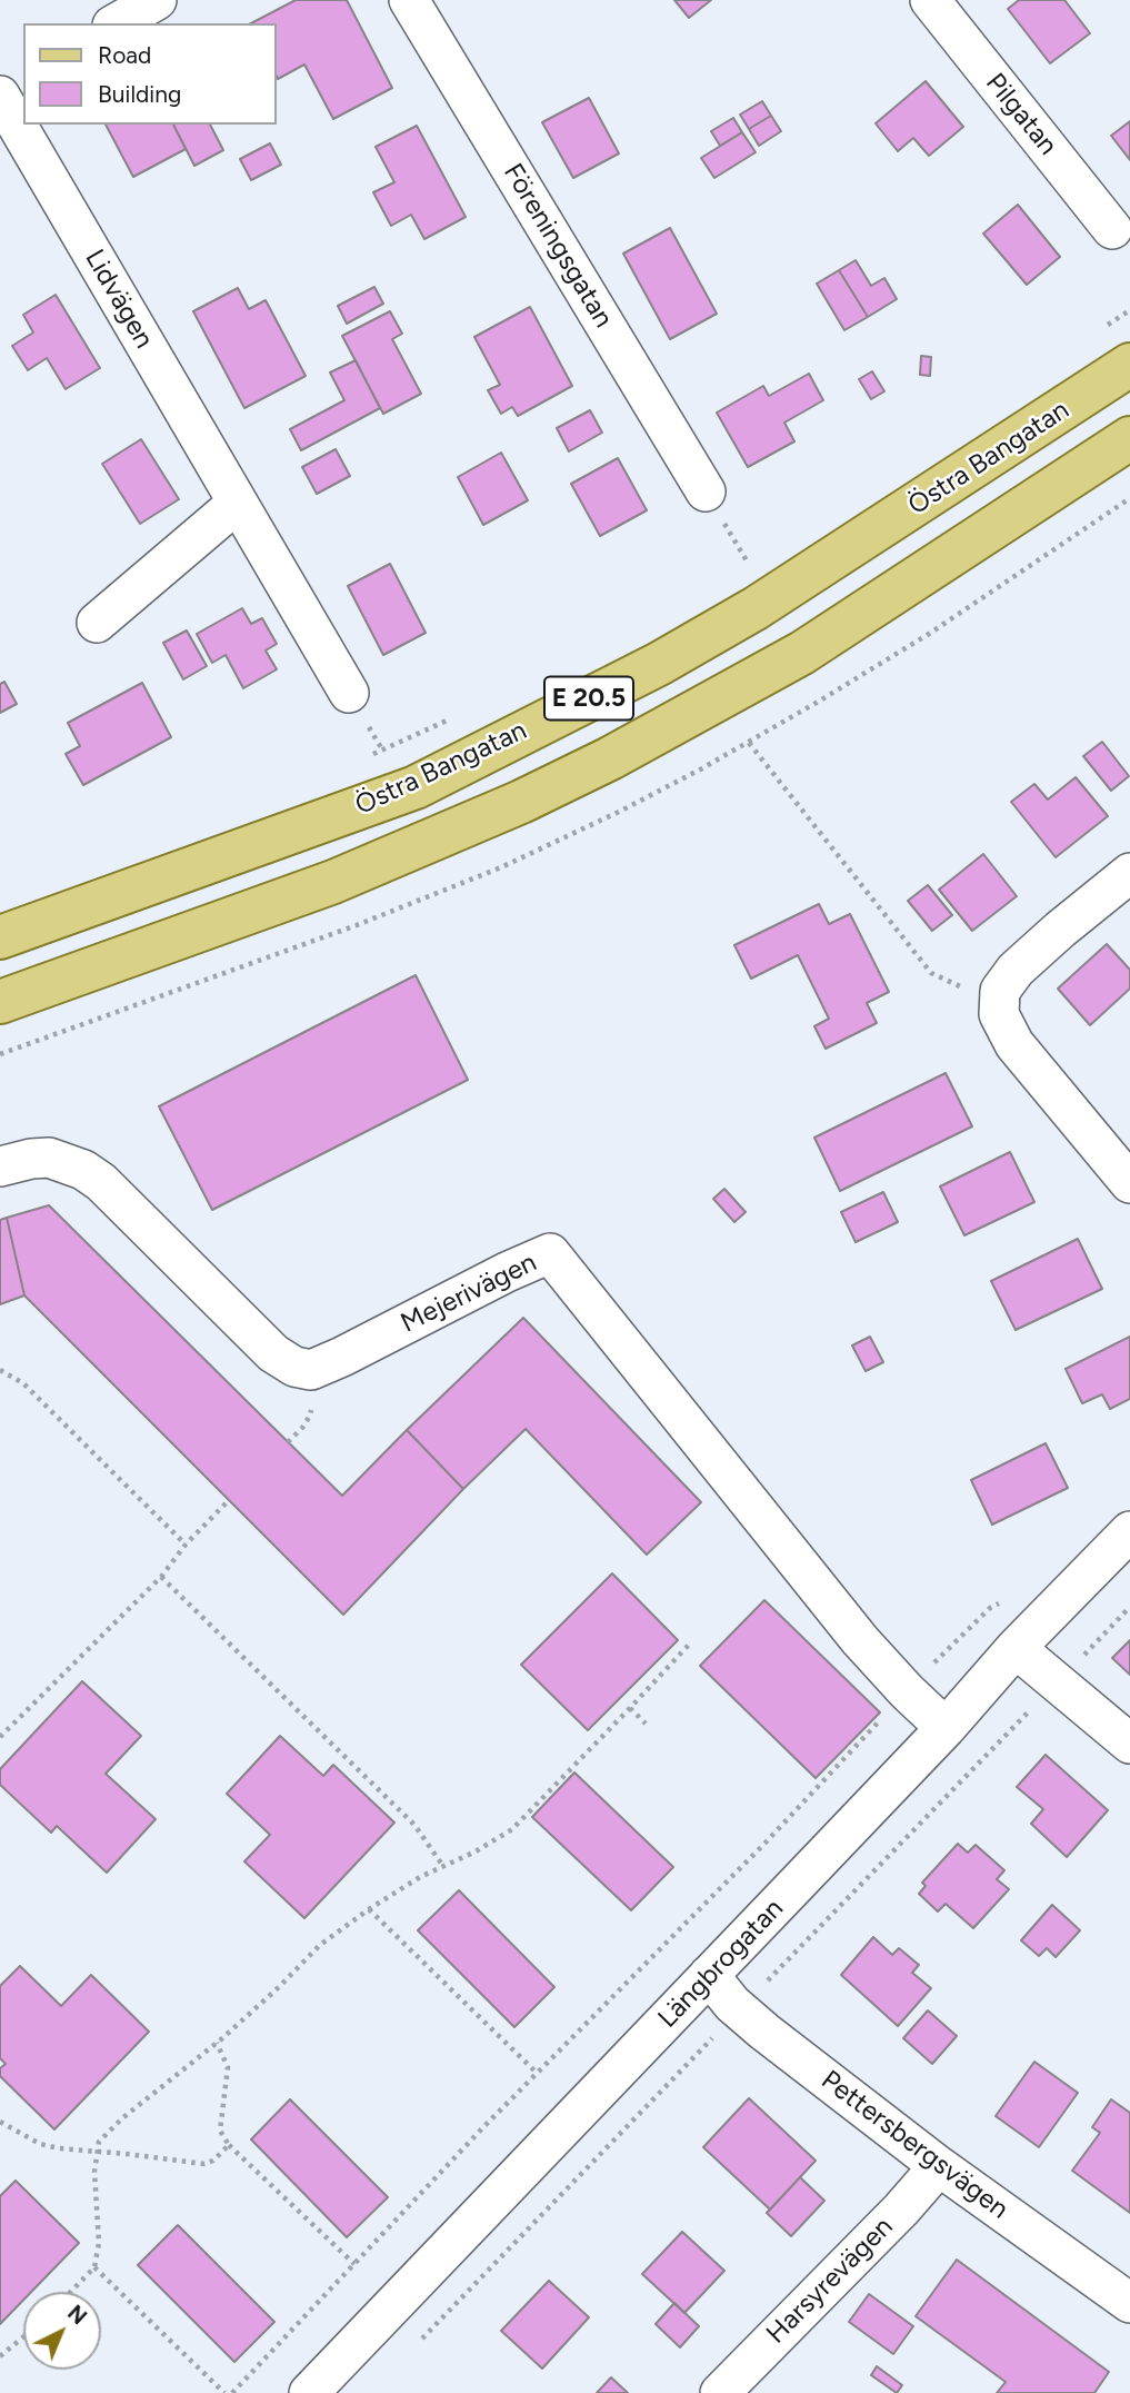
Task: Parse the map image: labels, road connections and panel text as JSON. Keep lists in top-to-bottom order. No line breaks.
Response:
{"streets":{"main road":["Östra Bangatan","E 20.5"],"street":["Pilgatan","Föreningsgatan","Lidvägen","Mejerivägen","Längbrogatan","Pettersbergsvägen","Harsyrevägen"]},"crossings":[["Mejerivägen","Längbrogatan"],["Längbrogatan","Pettersbergsvägen"],["Pettersbergsvägen","Harsyrevägen"]],"legend":["Road","Building"],"north":"top right"}
